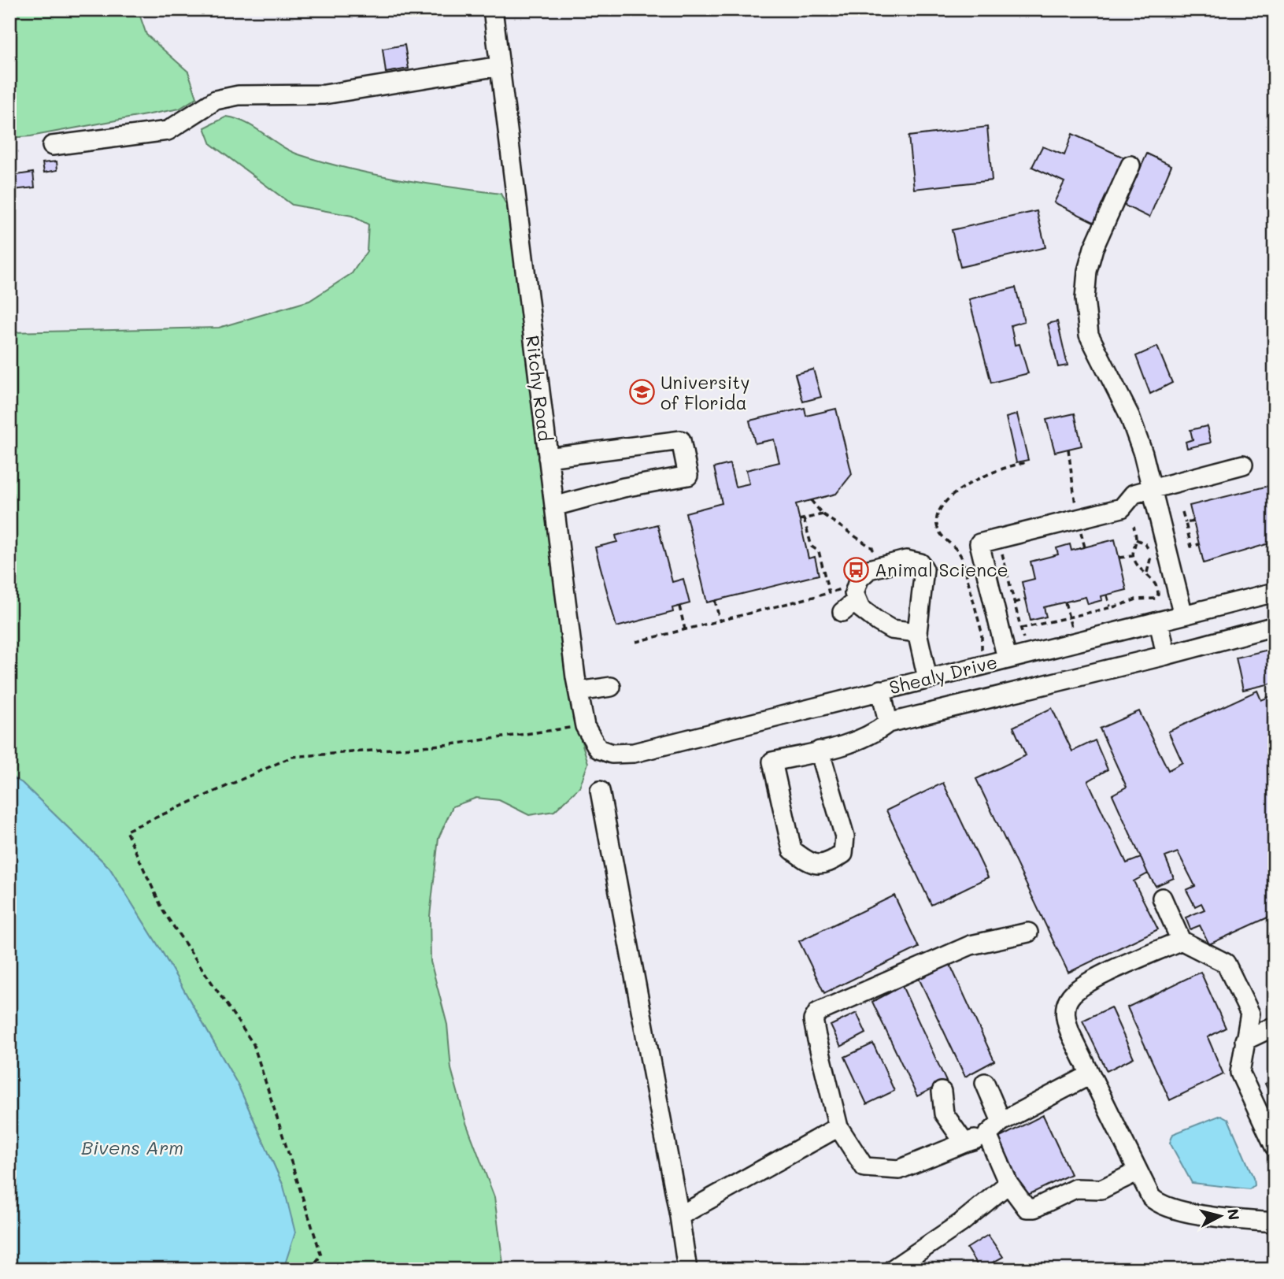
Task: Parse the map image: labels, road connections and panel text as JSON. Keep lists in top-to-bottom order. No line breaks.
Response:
{"streets":{"street":["Ritchy Road","Shealy Drive"]},"crossings":[["Ritchy Road","Shealy Drive"]],"water":["Bivens Arm"],"places":{"school or university":["University of Florida"],"bus stop":["Animal Science"]},"north":"right"}
